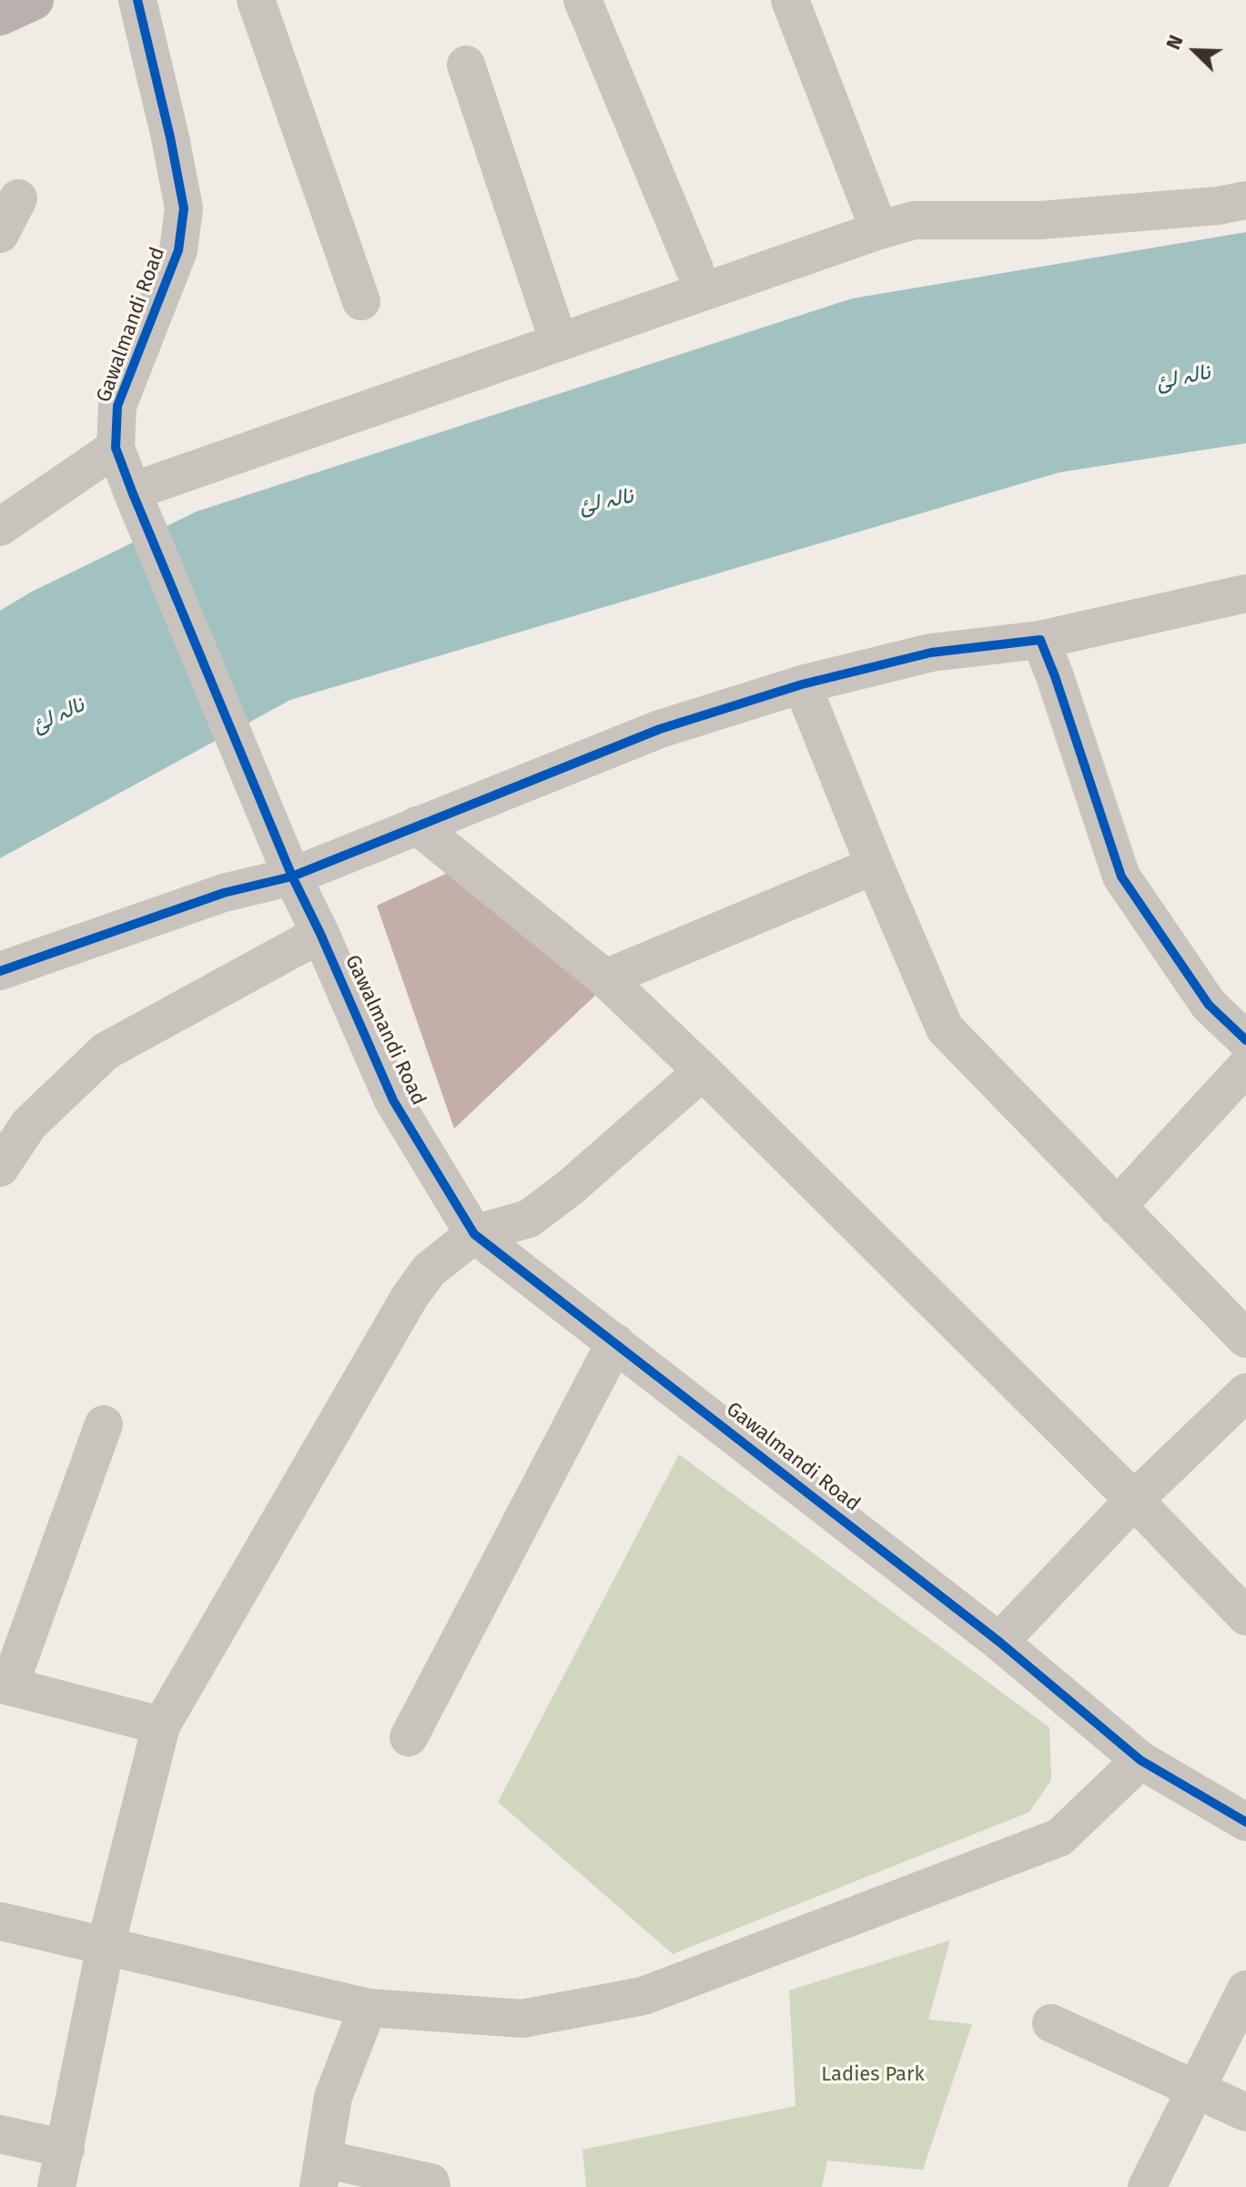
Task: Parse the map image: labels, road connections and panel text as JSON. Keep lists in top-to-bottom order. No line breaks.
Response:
{"streets":{"street":["Gawalmandi Road"]},"water":["نالہ لئ"],"parks":["Ladies Park"],"north":"top left"}
